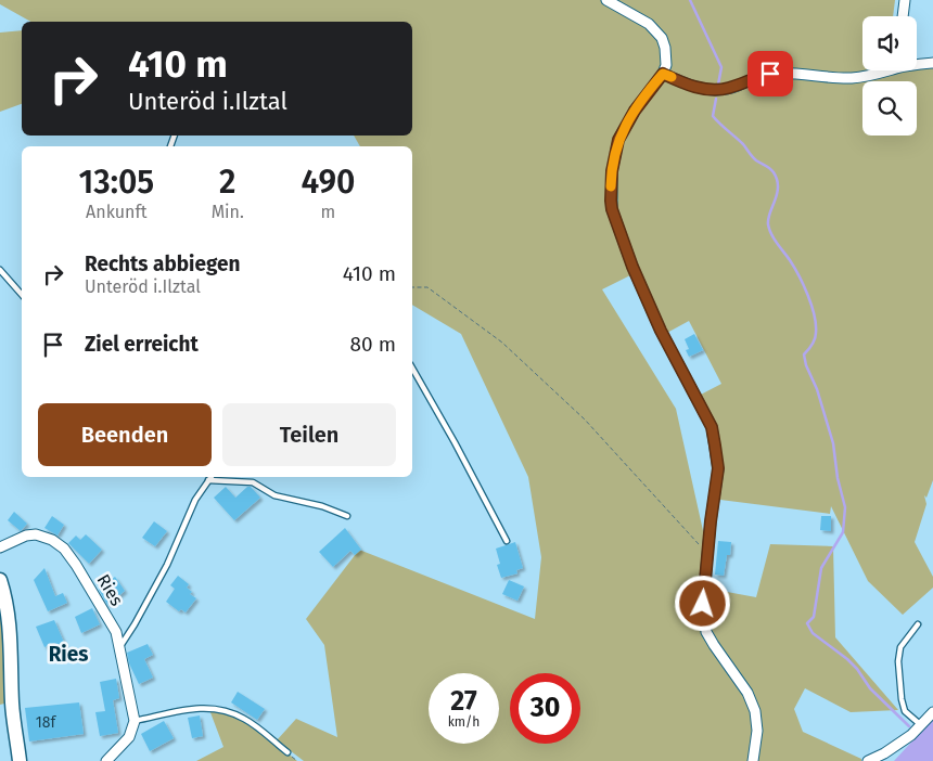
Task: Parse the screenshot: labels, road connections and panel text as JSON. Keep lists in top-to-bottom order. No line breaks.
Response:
{"streets":{"street":["Ries"]},"districts":["Ries"],"house_numbers":["18f"],"page":{"turn":["410 m","Unteröd i.Ilztal"],"eta":["13:05","Ankunft","2","Min.","490","m"],"list":[{"name":"Rechts abbiegen","note":"Unteröd i.Ilztal","value":"410 m"},{"name":"Ziel erreicht","value":"80 m"}],"buttons":["Beenden","Teilen"],"speed":"27 km/h","limit":"30"}}
